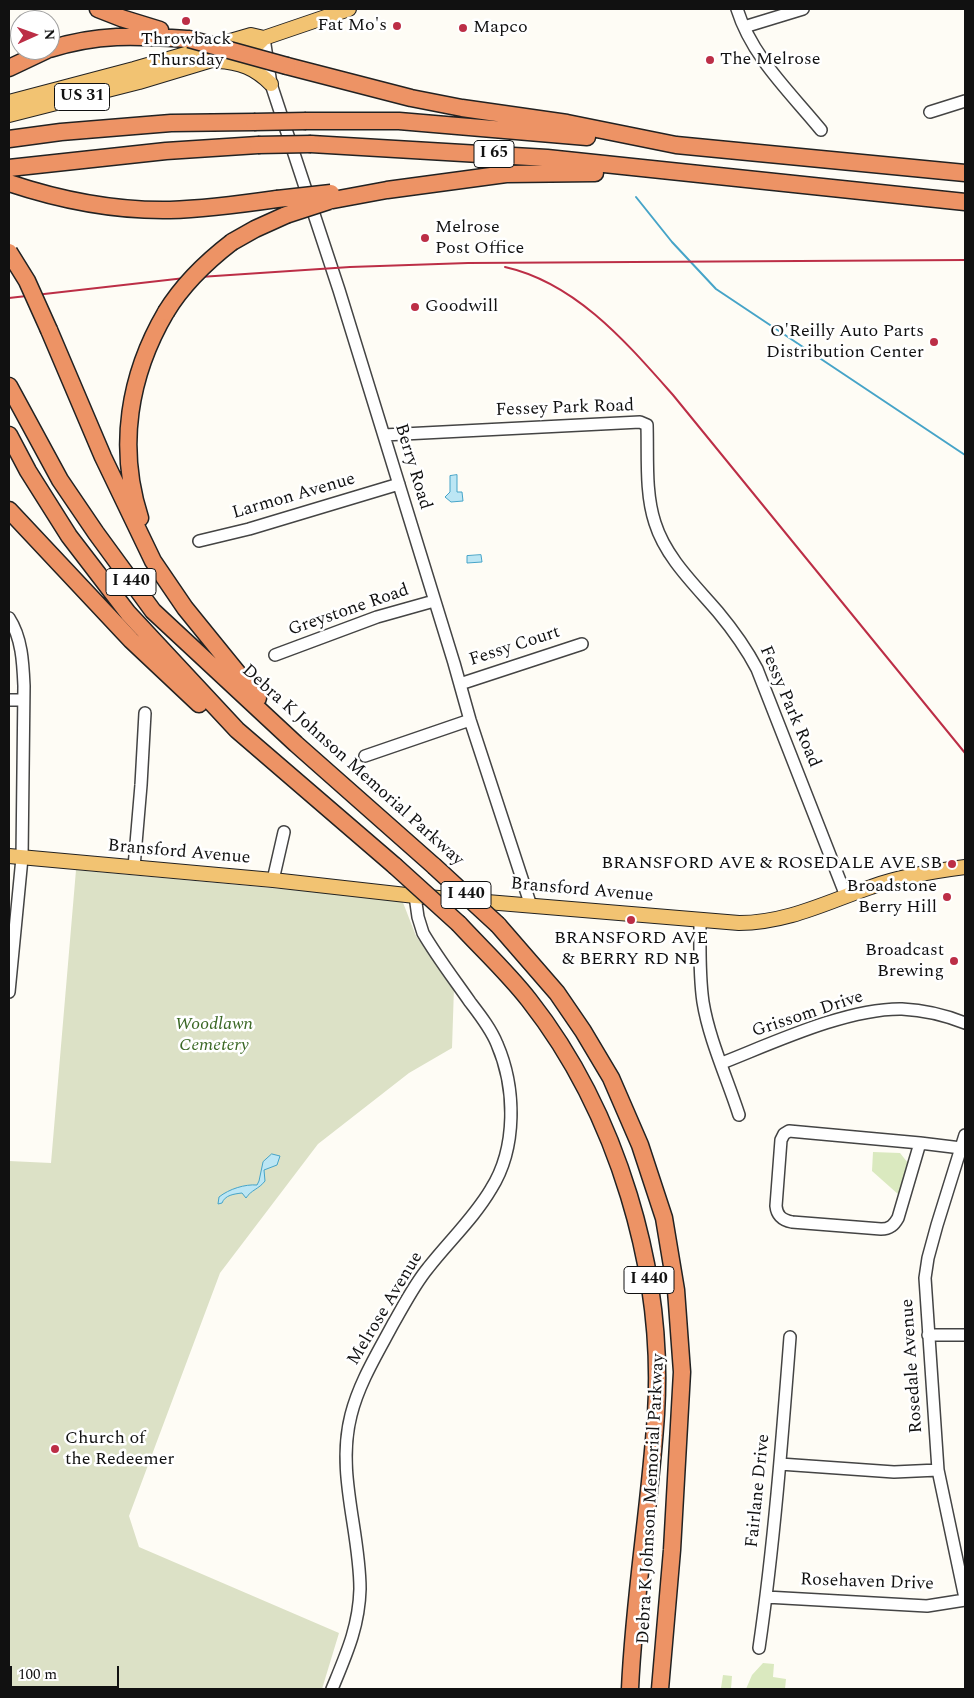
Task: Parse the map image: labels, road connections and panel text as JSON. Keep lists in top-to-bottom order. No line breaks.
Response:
{"streets":{"highway":["I 65","I 440","Debra K Johnson Memorial Parkway"],"main road":["US 31","Bransford Avenue"],"street":["Fessey Park Road","Berry Road","Larmon Avenue","Greystone Road","Fessy Court","Fessy Park Road","Grissom Drive","Melrose Avenue","Rosedale Avenue","Fairlane Drive","Rosehaven Drive"]},"crossings":[["US 31","Berry Road"],["Fessey Park Road","Berry Road"],["Fessey Park Road","Fessy Park Road"],["Berry Road","Larmon Avenue"],["Berry Road","Greystone Road"],["Berry Road","Fessy Court"],["Berry Road","Bransford Avenue"],["Fessy Park Road","Bransford Avenue"],["Bransford Avenue","Melrose Avenue"],["Rosedale Avenue","Rosehaven Drive"],["Fairlane Drive","Rosehaven Drive"]],"parks":["Woodlawn Cemetery"],"places":["Throwback Thursday","Fat Mo's","Mapco","The Melrose","Melrose Post Office","Goodwill","O'Reilly Auto Parts Distribution Center","BRANSFORD AVE & ROSEDALE AVE SB","Broadstone Berry Hill","BRANSFORD AVE & BERRY RD NB","Broadcast Brewing","Church of the Redeemer"],"scale_bar":"100 m","north":"right"}
